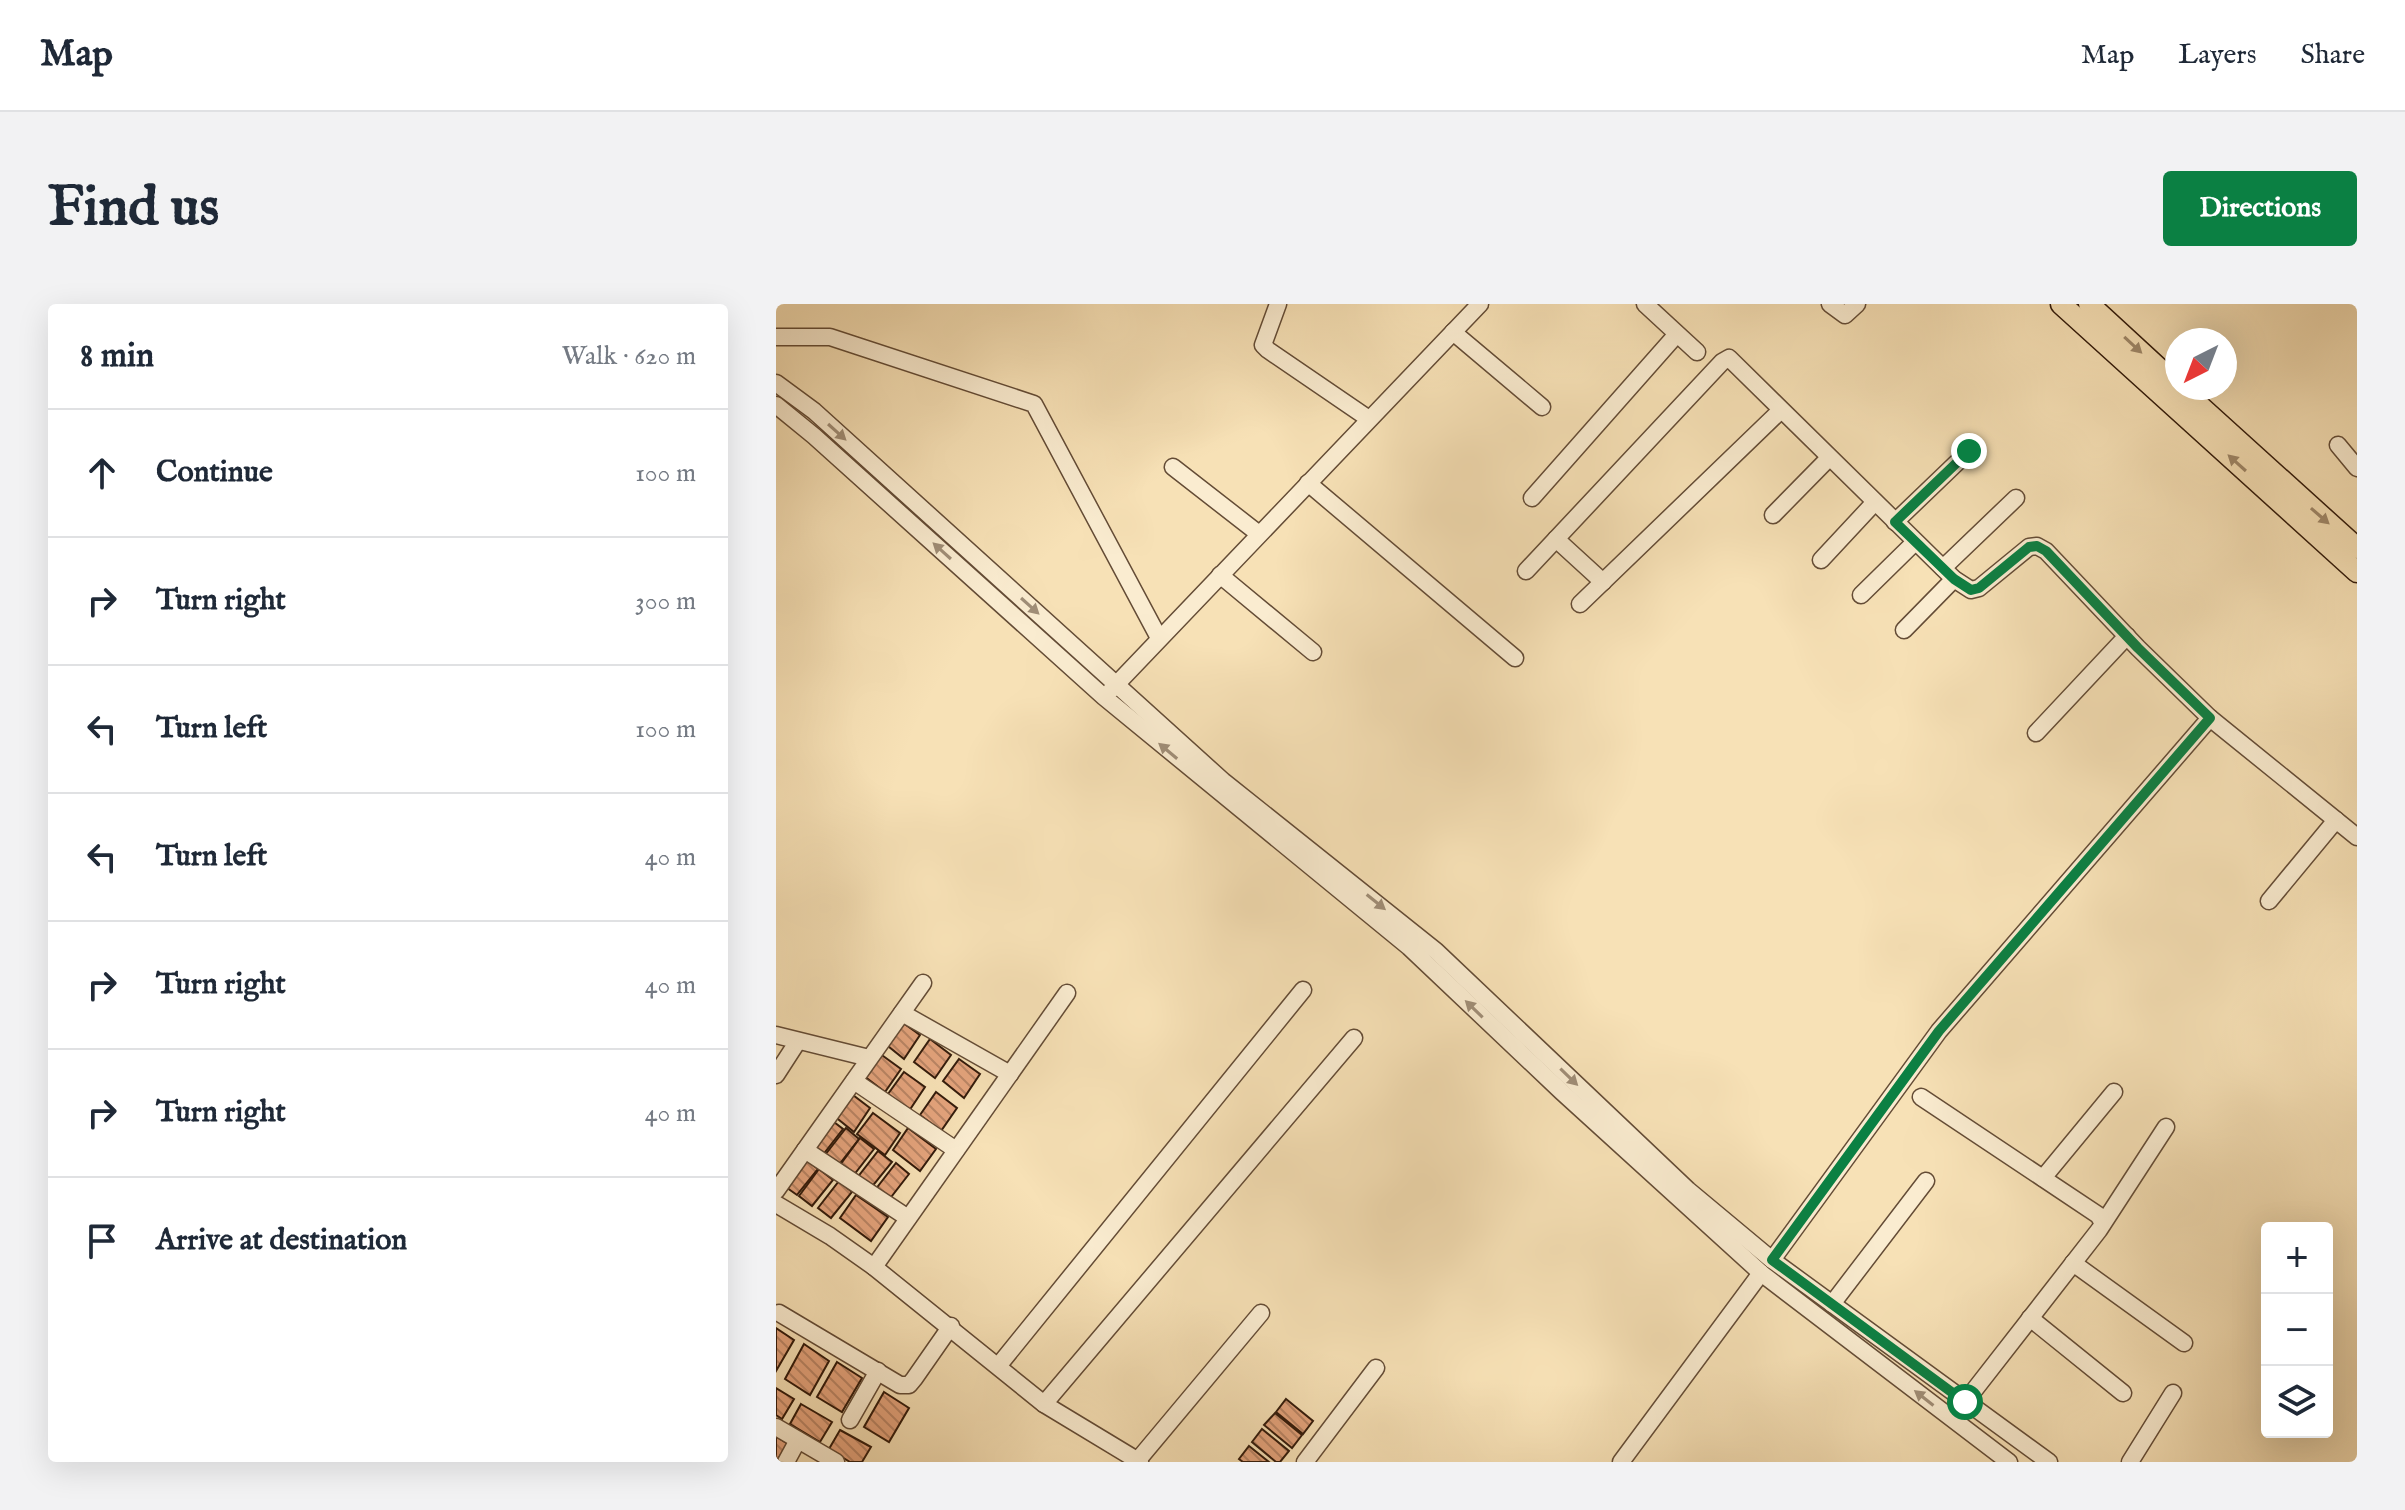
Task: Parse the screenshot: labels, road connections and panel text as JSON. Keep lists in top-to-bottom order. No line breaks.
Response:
{"north":"bottom left","page":{"header":"Map","nav":["Map","Layers","Share"],"buttons":"Directions","title":"Find us","heading":["8 min","Walk · 620 m"],"list":[["Continue","100 m"],["Turn right","300 m"],["Turn left","100 m"],["Turn left","40 m"],["Turn right","40 m"],["Turn right","40 m"],"Arrive at destination"],"map_buttons":["+","−"]}}
